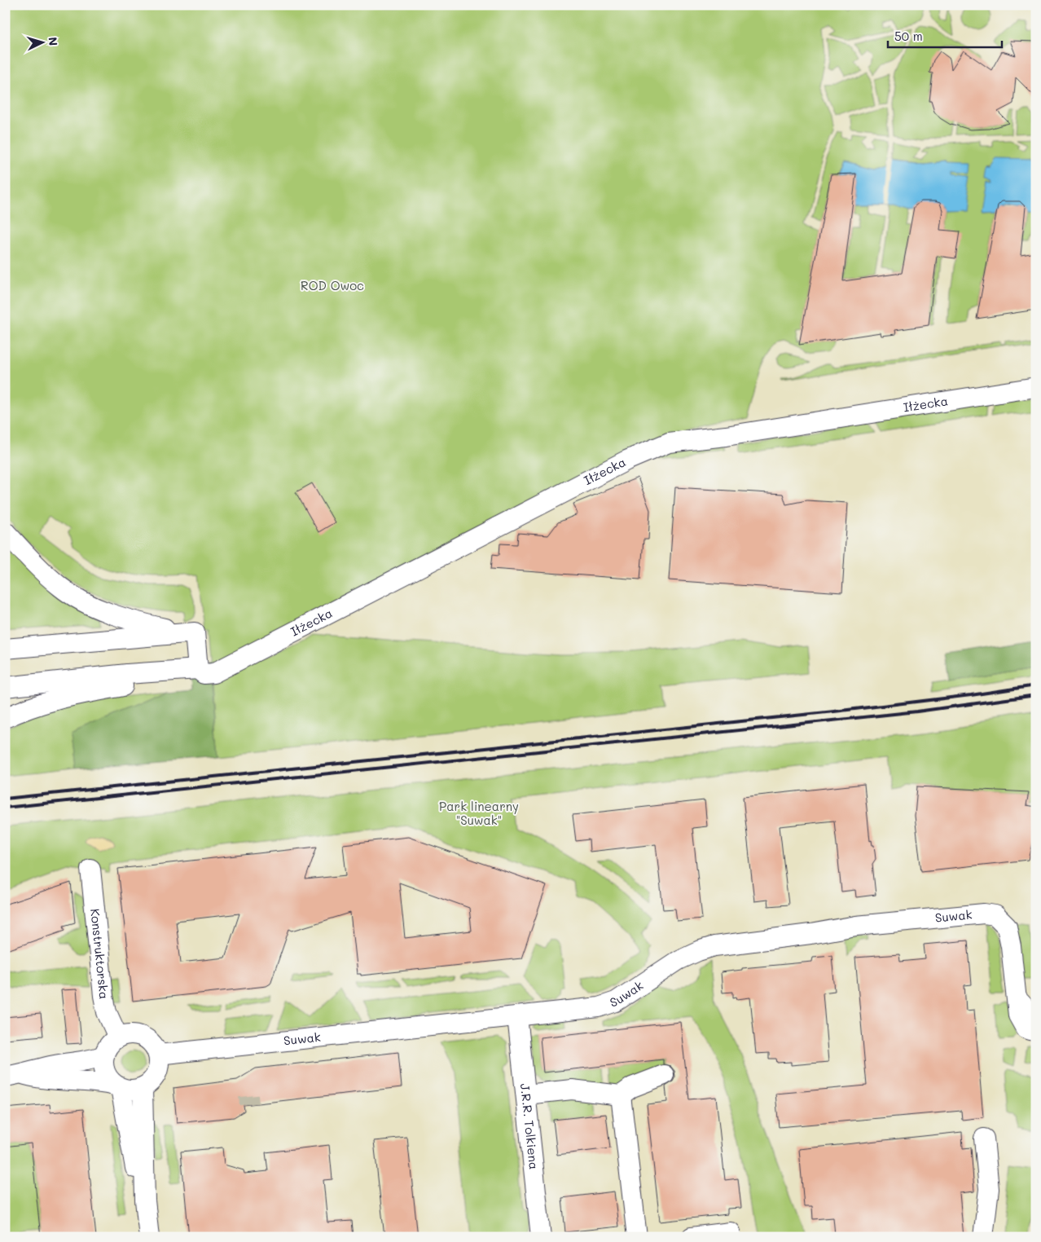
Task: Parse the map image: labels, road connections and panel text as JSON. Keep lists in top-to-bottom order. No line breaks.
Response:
{"streets":{"street":["Iłżecka","Suwak","Konstruktorska","J.R.R. Tolkiena"]},"crossings":[["Suwak","Konstruktorska"],["Suwak","J.R.R. Tolkiena"]],"parks":["ROD Owoc","Park linearny \"Suwak\""],"scale_bar":"50 m","north":"right"}
